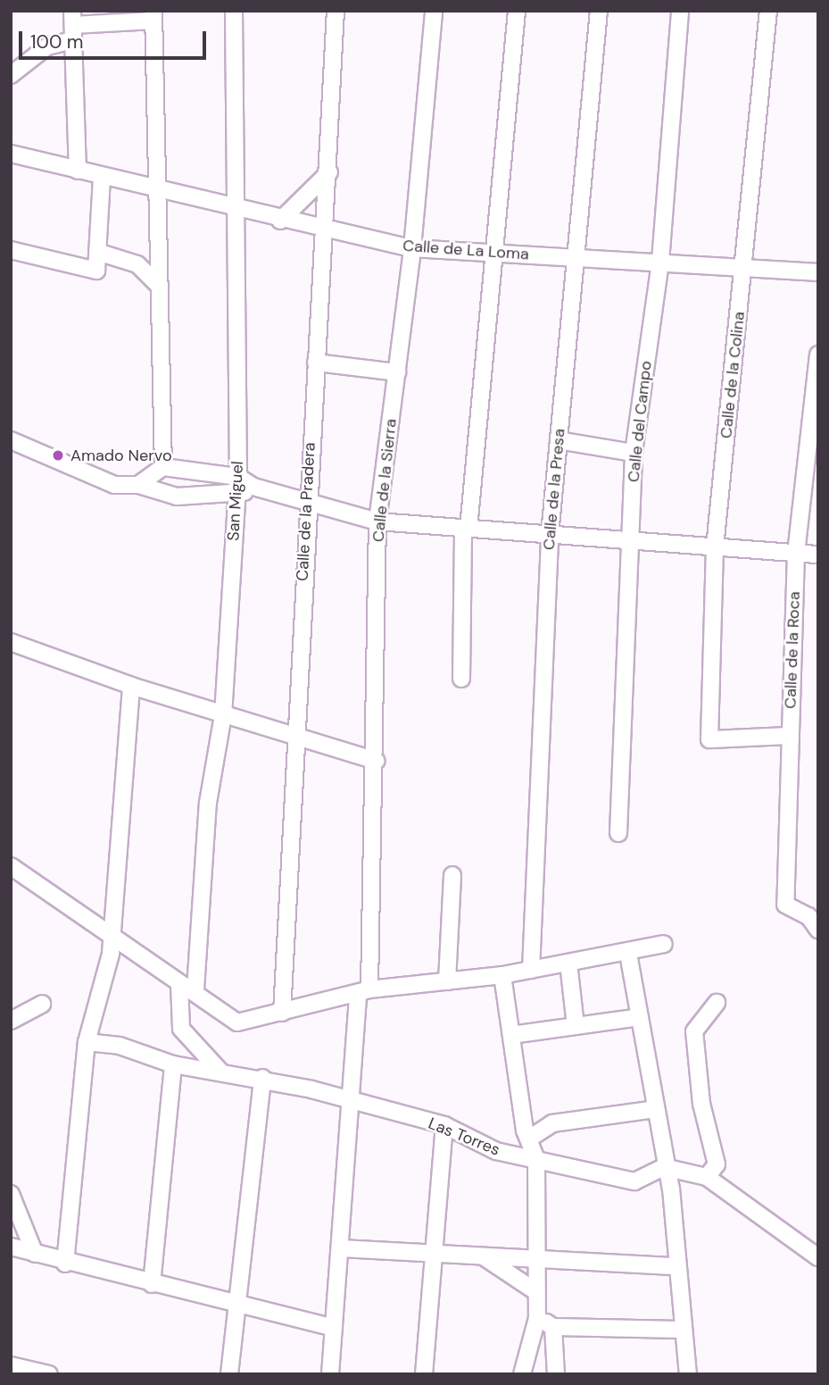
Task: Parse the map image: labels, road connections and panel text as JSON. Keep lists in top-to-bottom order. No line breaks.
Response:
{"streets":{"street":["Calle de La Loma","Calle de la Colina","Calle del Campo","Calle de la Sierra","Calle de la Presa","San Miguel","Calle de la Pradera","Calle de la Roca","Las Torres"]},"crossings":[["Calle de La Loma","Calle de la Colina"],["Calle de La Loma","Calle del Campo"],["Calle de La Loma","Calle de la Sierra"],["Calle de La Loma","Calle de la Presa"],["Calle de La Loma","San Miguel"],["Calle de La Loma","Calle de la Pradera"],["Calle de la Colina","Calle de la Roca"],["Calle de la Sierra","Las Torres"]],"places":["Amado Nervo"],"scale_bar":"100 m"}
